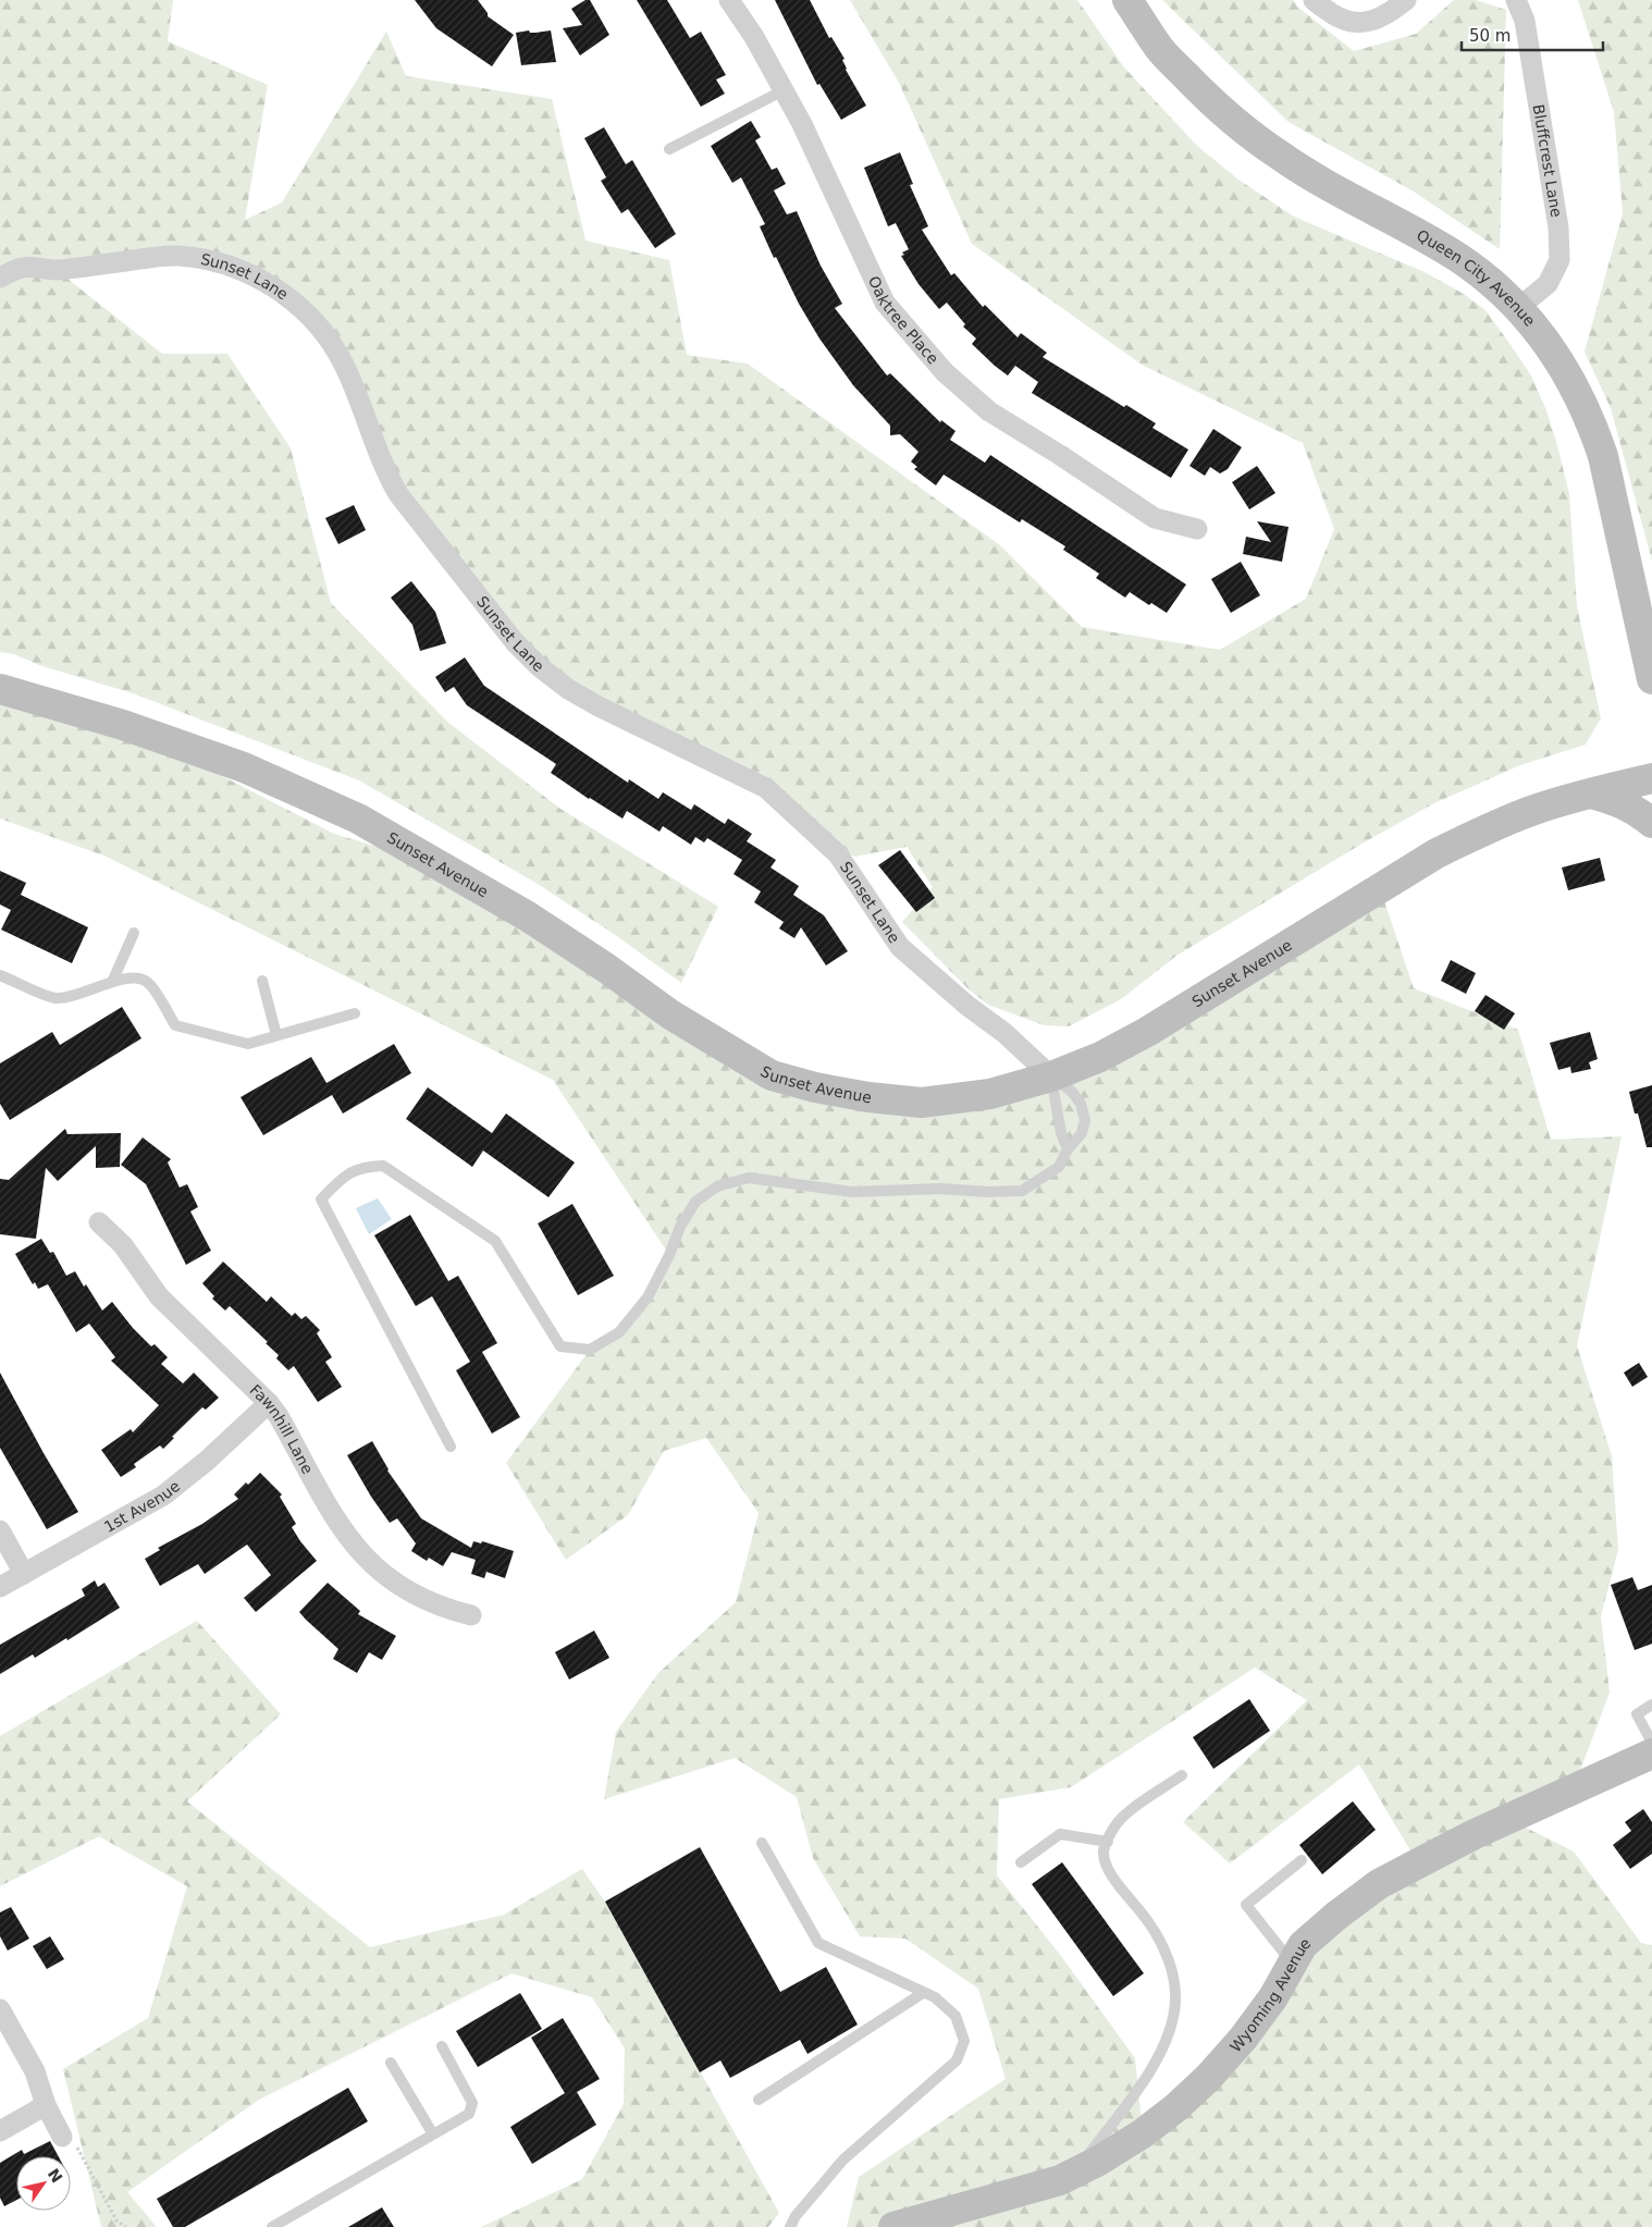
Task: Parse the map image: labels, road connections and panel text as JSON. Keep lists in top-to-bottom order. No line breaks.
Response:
{"streets":{"street":["Bluffcrest Lane","Sunset Lane","Queen City Avenue","Oaktree Place","Sunset Avenue","Fawnhill Lane","1st Avenue","Wyoming Avenue"]},"crossings":[["Bluffcrest Lane","Queen City Avenue"],["Sunset Lane","Sunset Avenue"],["Fawnhill Lane","1st Avenue"]],"scale_bar":"50 m","north":"top right"}
